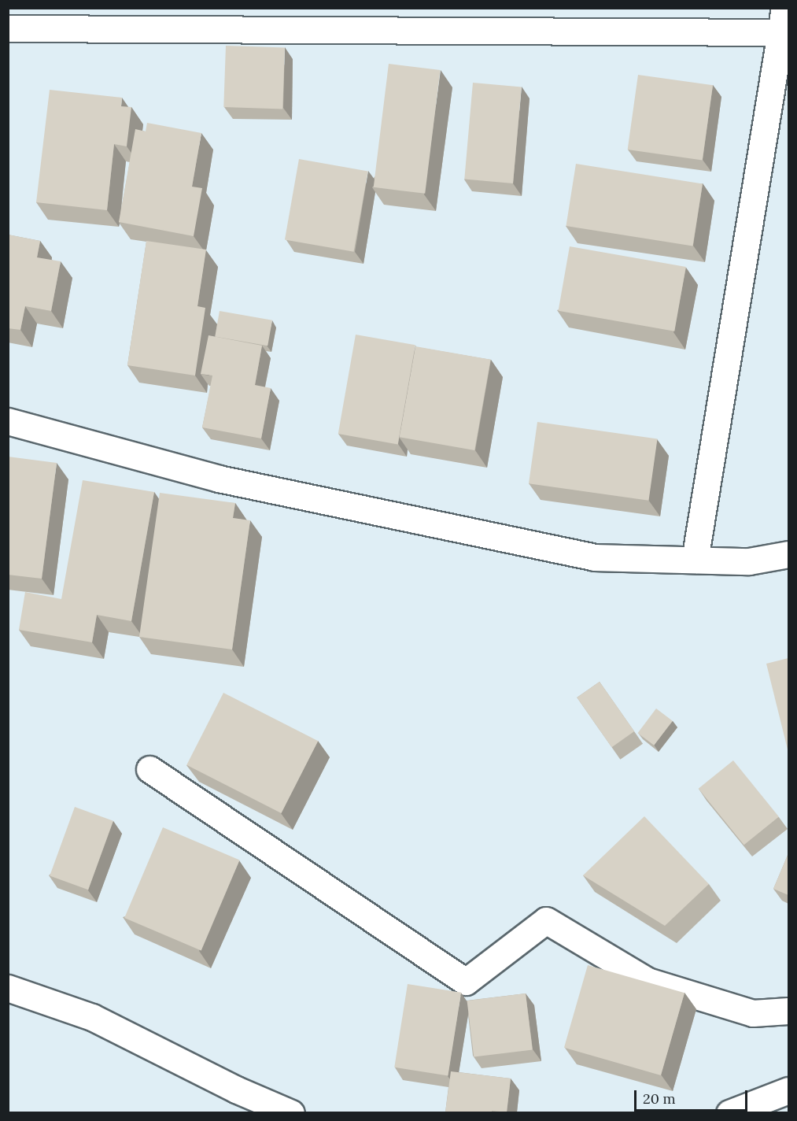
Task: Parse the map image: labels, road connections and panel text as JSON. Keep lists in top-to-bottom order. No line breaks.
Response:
{"scale_bar":"20 m"}
